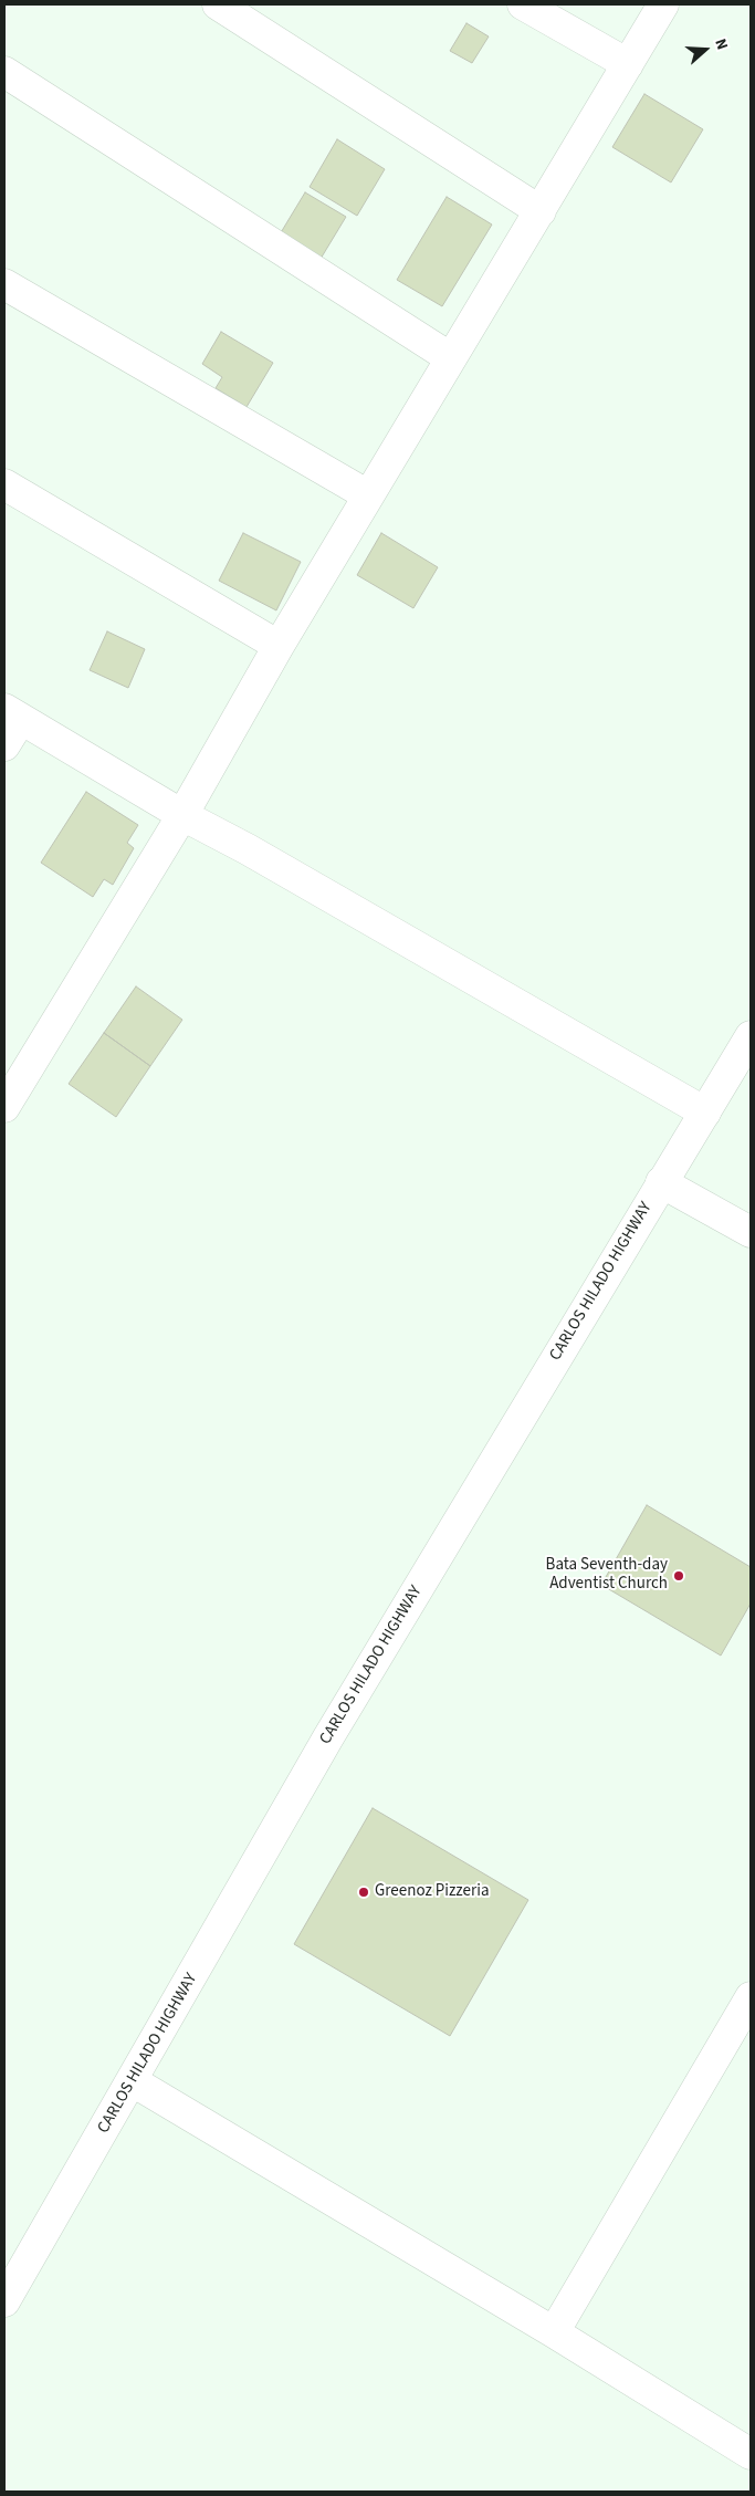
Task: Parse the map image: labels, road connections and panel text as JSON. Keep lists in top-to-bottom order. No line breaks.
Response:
{"streets":{"street":["CARLOS HILADO HIGHWAY"]},"places":["Bata Seventh-day Adventist Church","Greenoz Pizzeria"],"north":"right"}
